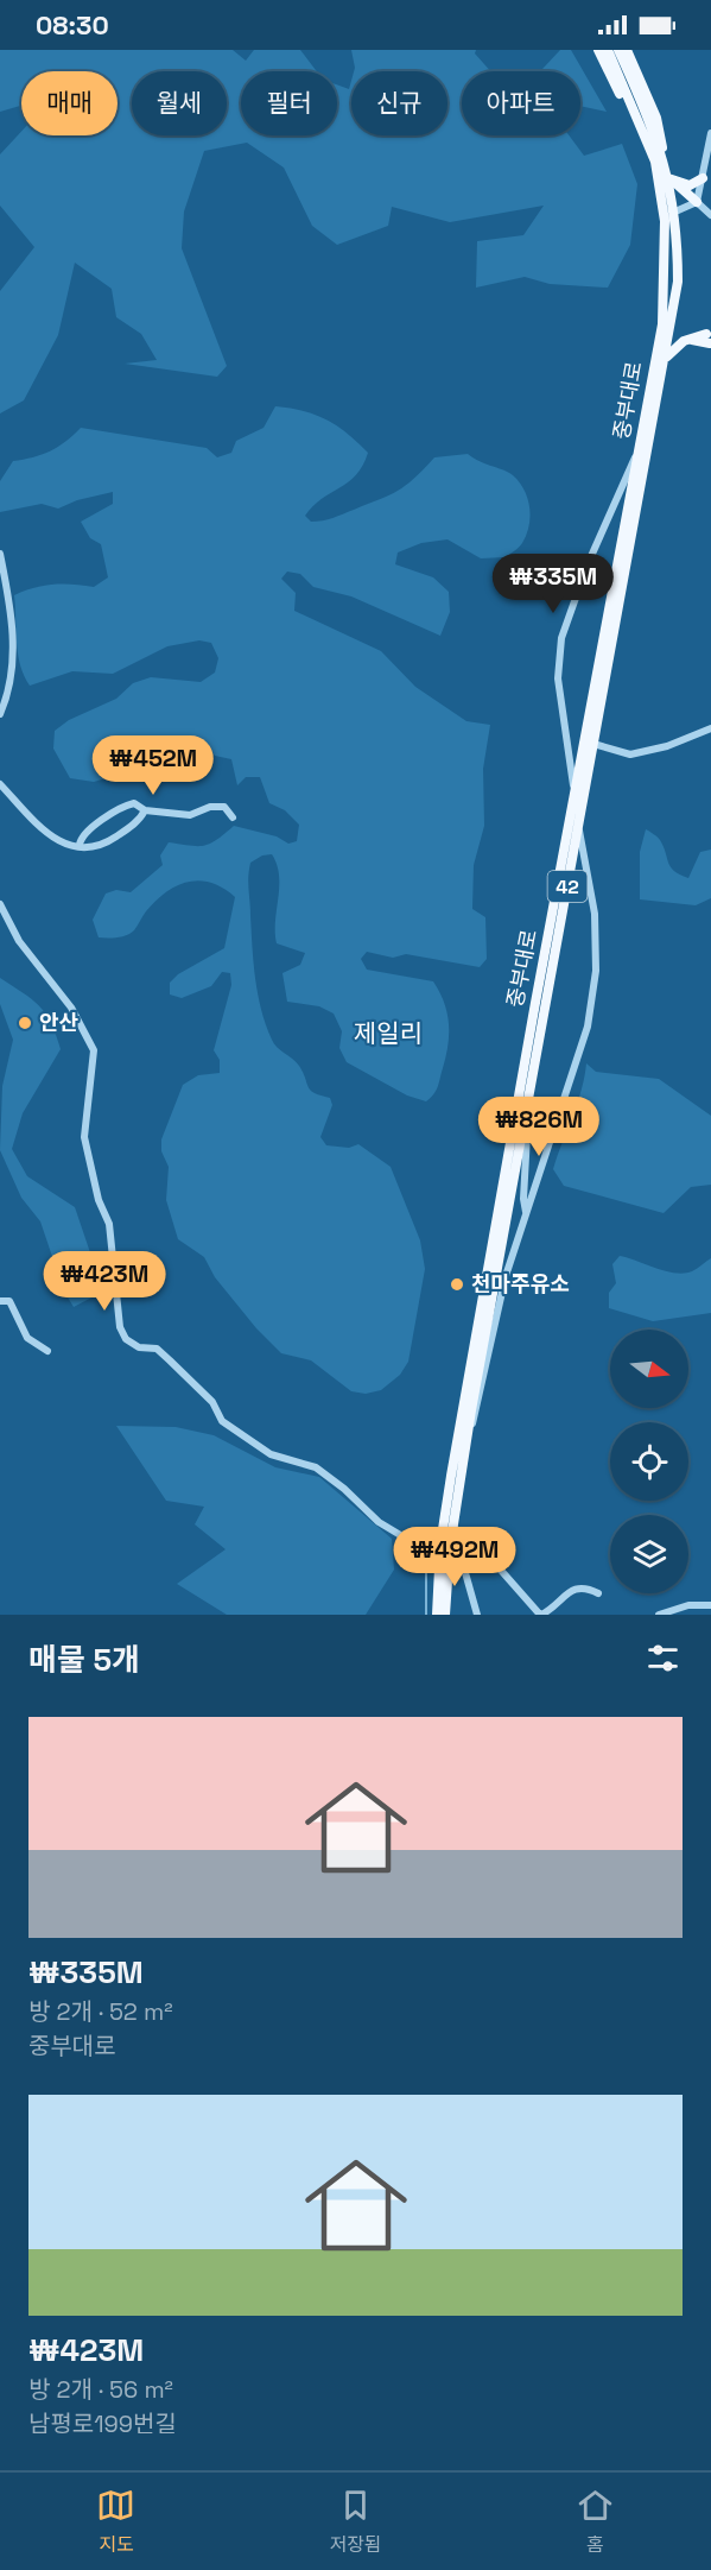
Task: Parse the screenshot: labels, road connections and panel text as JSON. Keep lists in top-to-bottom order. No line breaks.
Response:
{"streets":{"main road":["중부대로","42"]},"crossings":[["중부대로","42"]],"districts":["제일리"],"places":["안산","천마주유소"],"north":"right","page":{"status":"08:30","chip":["매매","월세","필터","신규","아파트"],"price":["₩335M","₩452M","₩826M","₩423M","₩492M"],"heading":"매물 5개","list":[{"name":"₩335M","note":"방 2개 · 52 m² · 중부대로"},{"name":"₩423M","note":"방 2개 · 56 m² · 남평로199번길"}],"tabs":["지도","저장됨","홈"]}}
